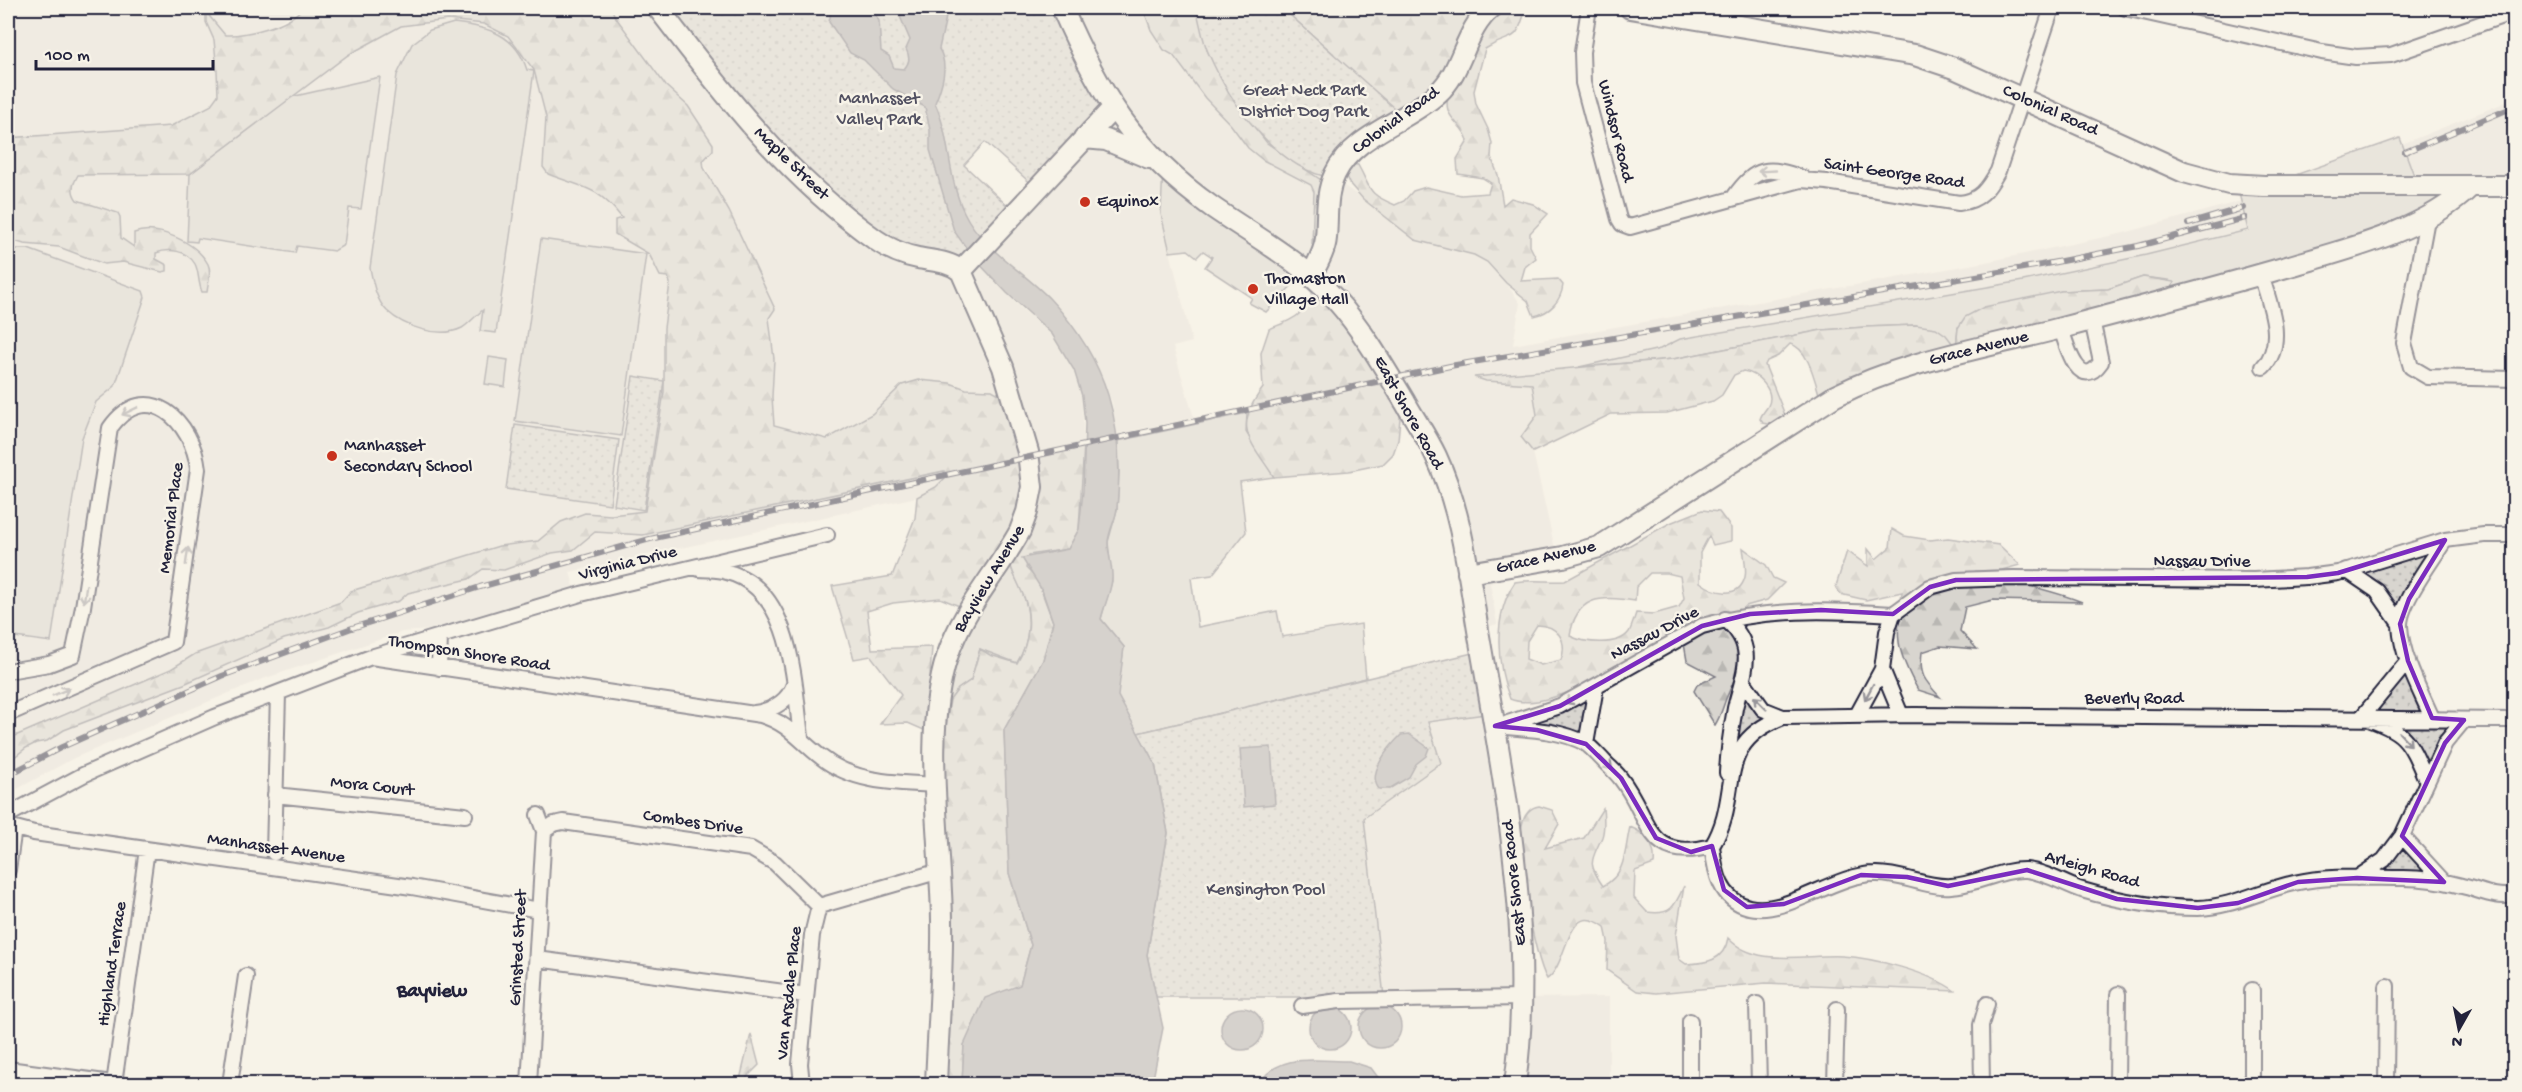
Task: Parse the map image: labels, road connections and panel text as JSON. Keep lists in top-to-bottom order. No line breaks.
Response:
{"streets":{"street":["Colonial Road","Windsor Road","Maple Street","Saint George Road","Grace Avenue","East Shore Road","Memorial Place","Nassau Drive","Virginia Drive","Bayview Avenue","Thompson Shore Road","Beverly Road","Mora Court","Combes Drive","Manhasset Avenue","Arleigh Road","Grinsted Street","Highland Terrace","Van Arsdale Place"]},"crossings":[["Colonial Road","Saint George Road"],["Colonial Road","Grace Avenue"],["Colonial Road","East Shore Road"],["Windsor Road","Saint George Road"],["Maple Street","Bayview Avenue"],["Grace Avenue","East Shore Road"],["East Shore Road","Nassau Drive"],["East Shore Road","Arleigh Road"],["Nassau Drive","Arleigh Road"],["Virginia Drive","Thompson Shore Road"],["Bayview Avenue","Thompson Shore Road"],["Combes Drive","Grinsted Street"],["Combes Drive","Van Arsdale Place"],["Manhasset Avenue","Grinsted Street"],["Manhasset Avenue","Highland Terrace"]],"districts":["Bayview"],"parks":["Great Neck Park DIstrict Dog Park","Manhasset Valley Park","Kensington Pool"],"places":["Equinox","Thomaston Village Hall","Manhasset Secondary School"],"scale_bar":"100 m","north":"bottom"}
